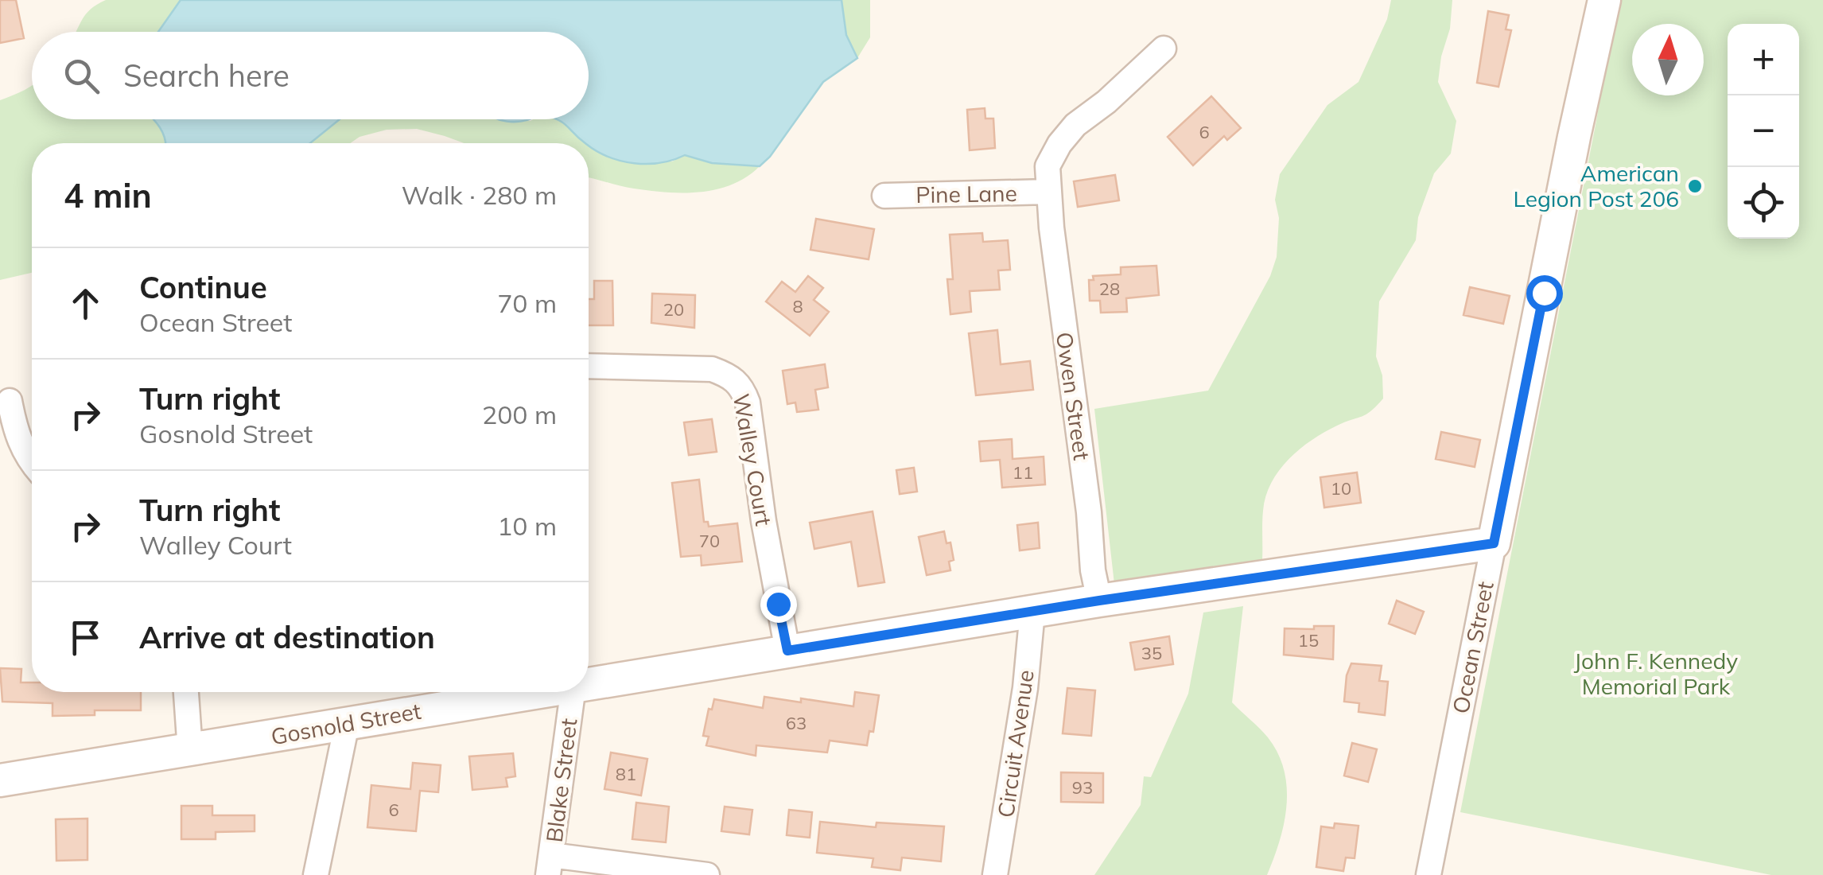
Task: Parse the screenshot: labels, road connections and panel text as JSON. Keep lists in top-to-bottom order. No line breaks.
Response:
{"streets":{"main road":["Ocean Street","Gosnold Street"],"street":["Pine Lane","Owen Street","Walley Court","Circuit Avenue","Blake Street"]},"crossings":[["Pine Lane","Owen Street"],["Owen Street","Gosnold Street"],["Walley Court","Gosnold Street"],["Ocean Street","Gosnold Street"],["Gosnold Street","Circuit Avenue"]],"parks":["John F. Kennedy Memorial Park"],"places":["American Legion Post 206"],"house_numbers":["6","28","8","20","11","10","70","15","35","63","81","93","6"],"north":"top","page":{"map_buttons":["+","−"],"search":"Search here","heading":["4 min","Walk · 280 m"],"list":[["Continue","Ocean Street","70 m"],["Turn right","Gosnold Street","200 m"],["Turn right","Walley Court","10 m"],"Arrive at destination"]}}
